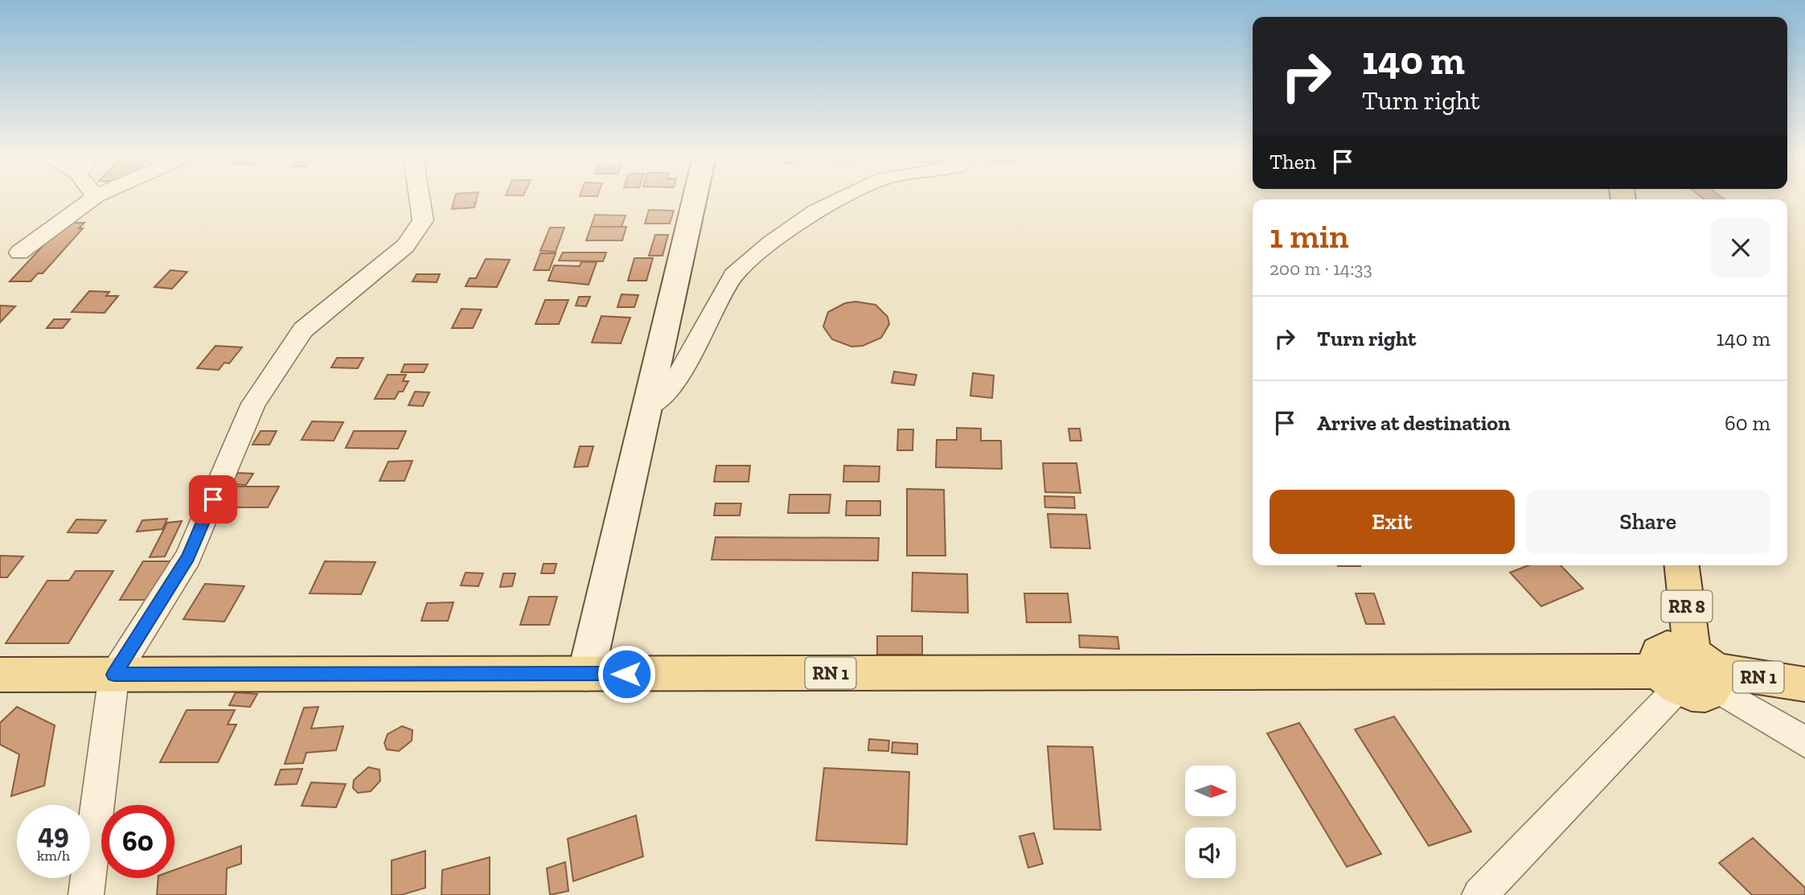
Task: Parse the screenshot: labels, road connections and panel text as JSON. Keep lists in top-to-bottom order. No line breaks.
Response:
{"streets":{"main road":["RR 8","RN 1"]},"crossings":[["RR 8","RN 1"]],"north":"right","page":{"turn":["140 m","Turn right"],"then":"Then","heading":["1 min","200 m · 14:33"],"list":[{"name":"Turn right","value":"140 m"},{"name":"Arrive at destination","value":"60 m"}],"buttons":["Exit","Share"],"speed":"49 km/h","limit":"60"}}
